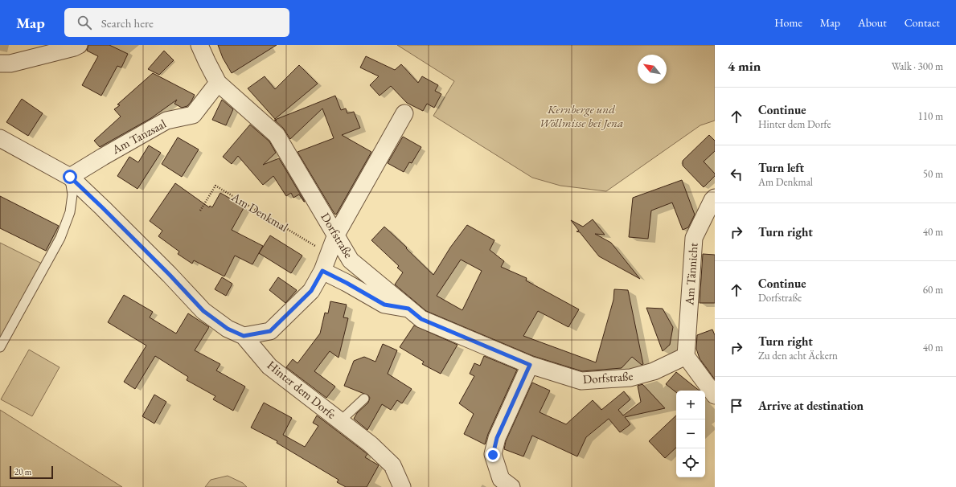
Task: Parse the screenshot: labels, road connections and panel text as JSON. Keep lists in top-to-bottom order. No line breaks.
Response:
{"streets":{"street":["Am Tanzsaal","Dorfstraße","Am Tännicht","Hinter dem Dorfe"],"path":["Am Denkmal"]},"crossings":[["Am Tanzsaal","Dorfstraße"],["Am Tanzsaal","Hinter dem Dorfe"],["Dorfstraße","Am Tännicht"]],"parks":["Kernberge und Wöllmisse bei Jena"],"scale_bar":"20 m","north":"top left","page":{"header":"Map","search":"Search here","nav":["Home","Map","About","Contact"],"heading":["4 min","Walk · 300 m"],"list":[["Continue","Hinter dem Dorfe","110 m"],["Turn left","Am Denkmal","50 m"],["Turn right","40 m"],["Continue","Dorfstraße","60 m"],["Turn right","Zu den acht Äckern","40 m"],"Arrive at destination"],"map_buttons":["+","−"],"scale":"20 m"}}
